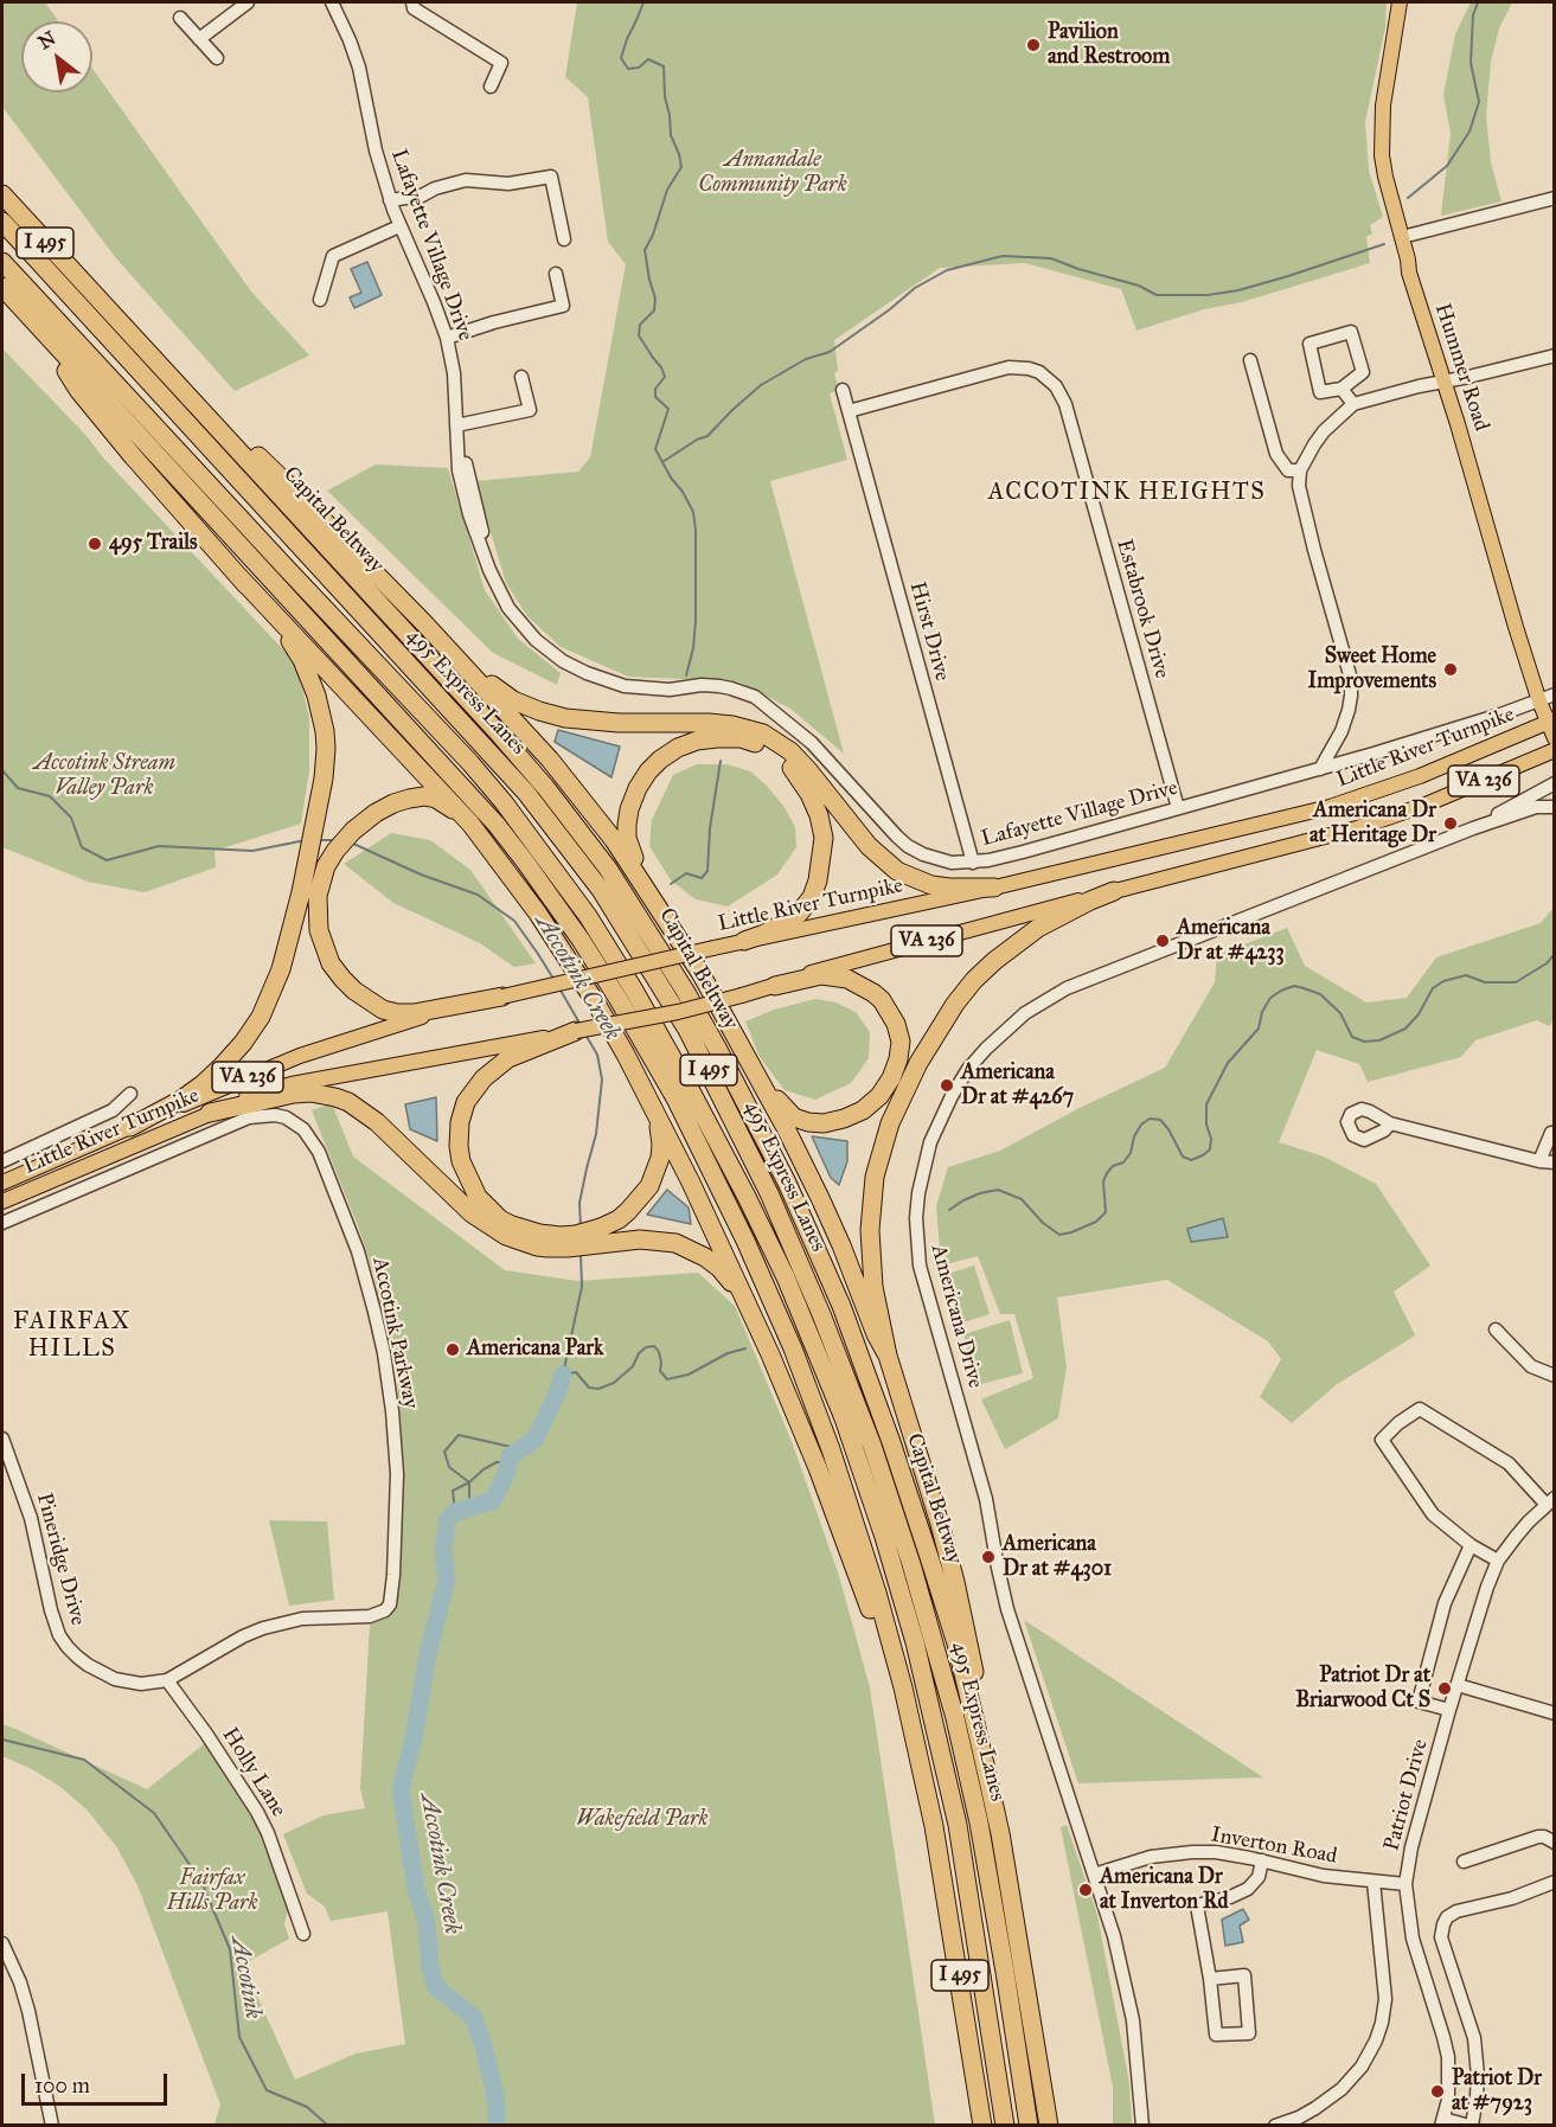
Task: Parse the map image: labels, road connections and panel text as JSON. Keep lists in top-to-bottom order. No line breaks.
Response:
{"streets":{"highway":["I 495","Capital Beltway","495 Express Lanes"],"main road":["Hummer Road","Little River Turnpike","VA 236"],"street":["Lafayette Village Drive","Estabrook Drive","Hirst Drive","Americana Drive","Accotink Parkway","Pineridge Drive","Holly Lane","Patriot Drive","Inverton Road"]},"crossings":[["Lafayette Village Drive","Hummer Road"],["Lafayette Village Drive","Estabrook Drive"],["Lafayette Village Drive","Hirst Drive"],["Hummer Road","Little River Turnpike"],["Estabrook Drive","Hirst Drive"],["Americana Drive","Inverton Road"],["Accotink Parkway","Pineridge Drive"],["Pineridge Drive","Holly Lane"],["Patriot Drive","Inverton Road"]],"districts":["ACCOTINK HEIGHTS","FAIRFAX HILLS"],"water":["Accotink Creek","Accotink"],"parks":["Annandale Community Park","Accotink Stream Valley Park","Wakefield Park","Fairfax Hills Park"],"places":["Pavilion and Restroom","495 Trails","Sweet Home Improvements","Americana Dr at Heritage Dr","Americana Dr at #4233","Americana Dr at #4267","Americana Park","Americana Dr at #4301","Patriot Dr at Briarwood Ct S","Americana Dr at Inverton Rd","Patriot Dr at #7923"],"scale_bar":"100 m","north":"top left"}
